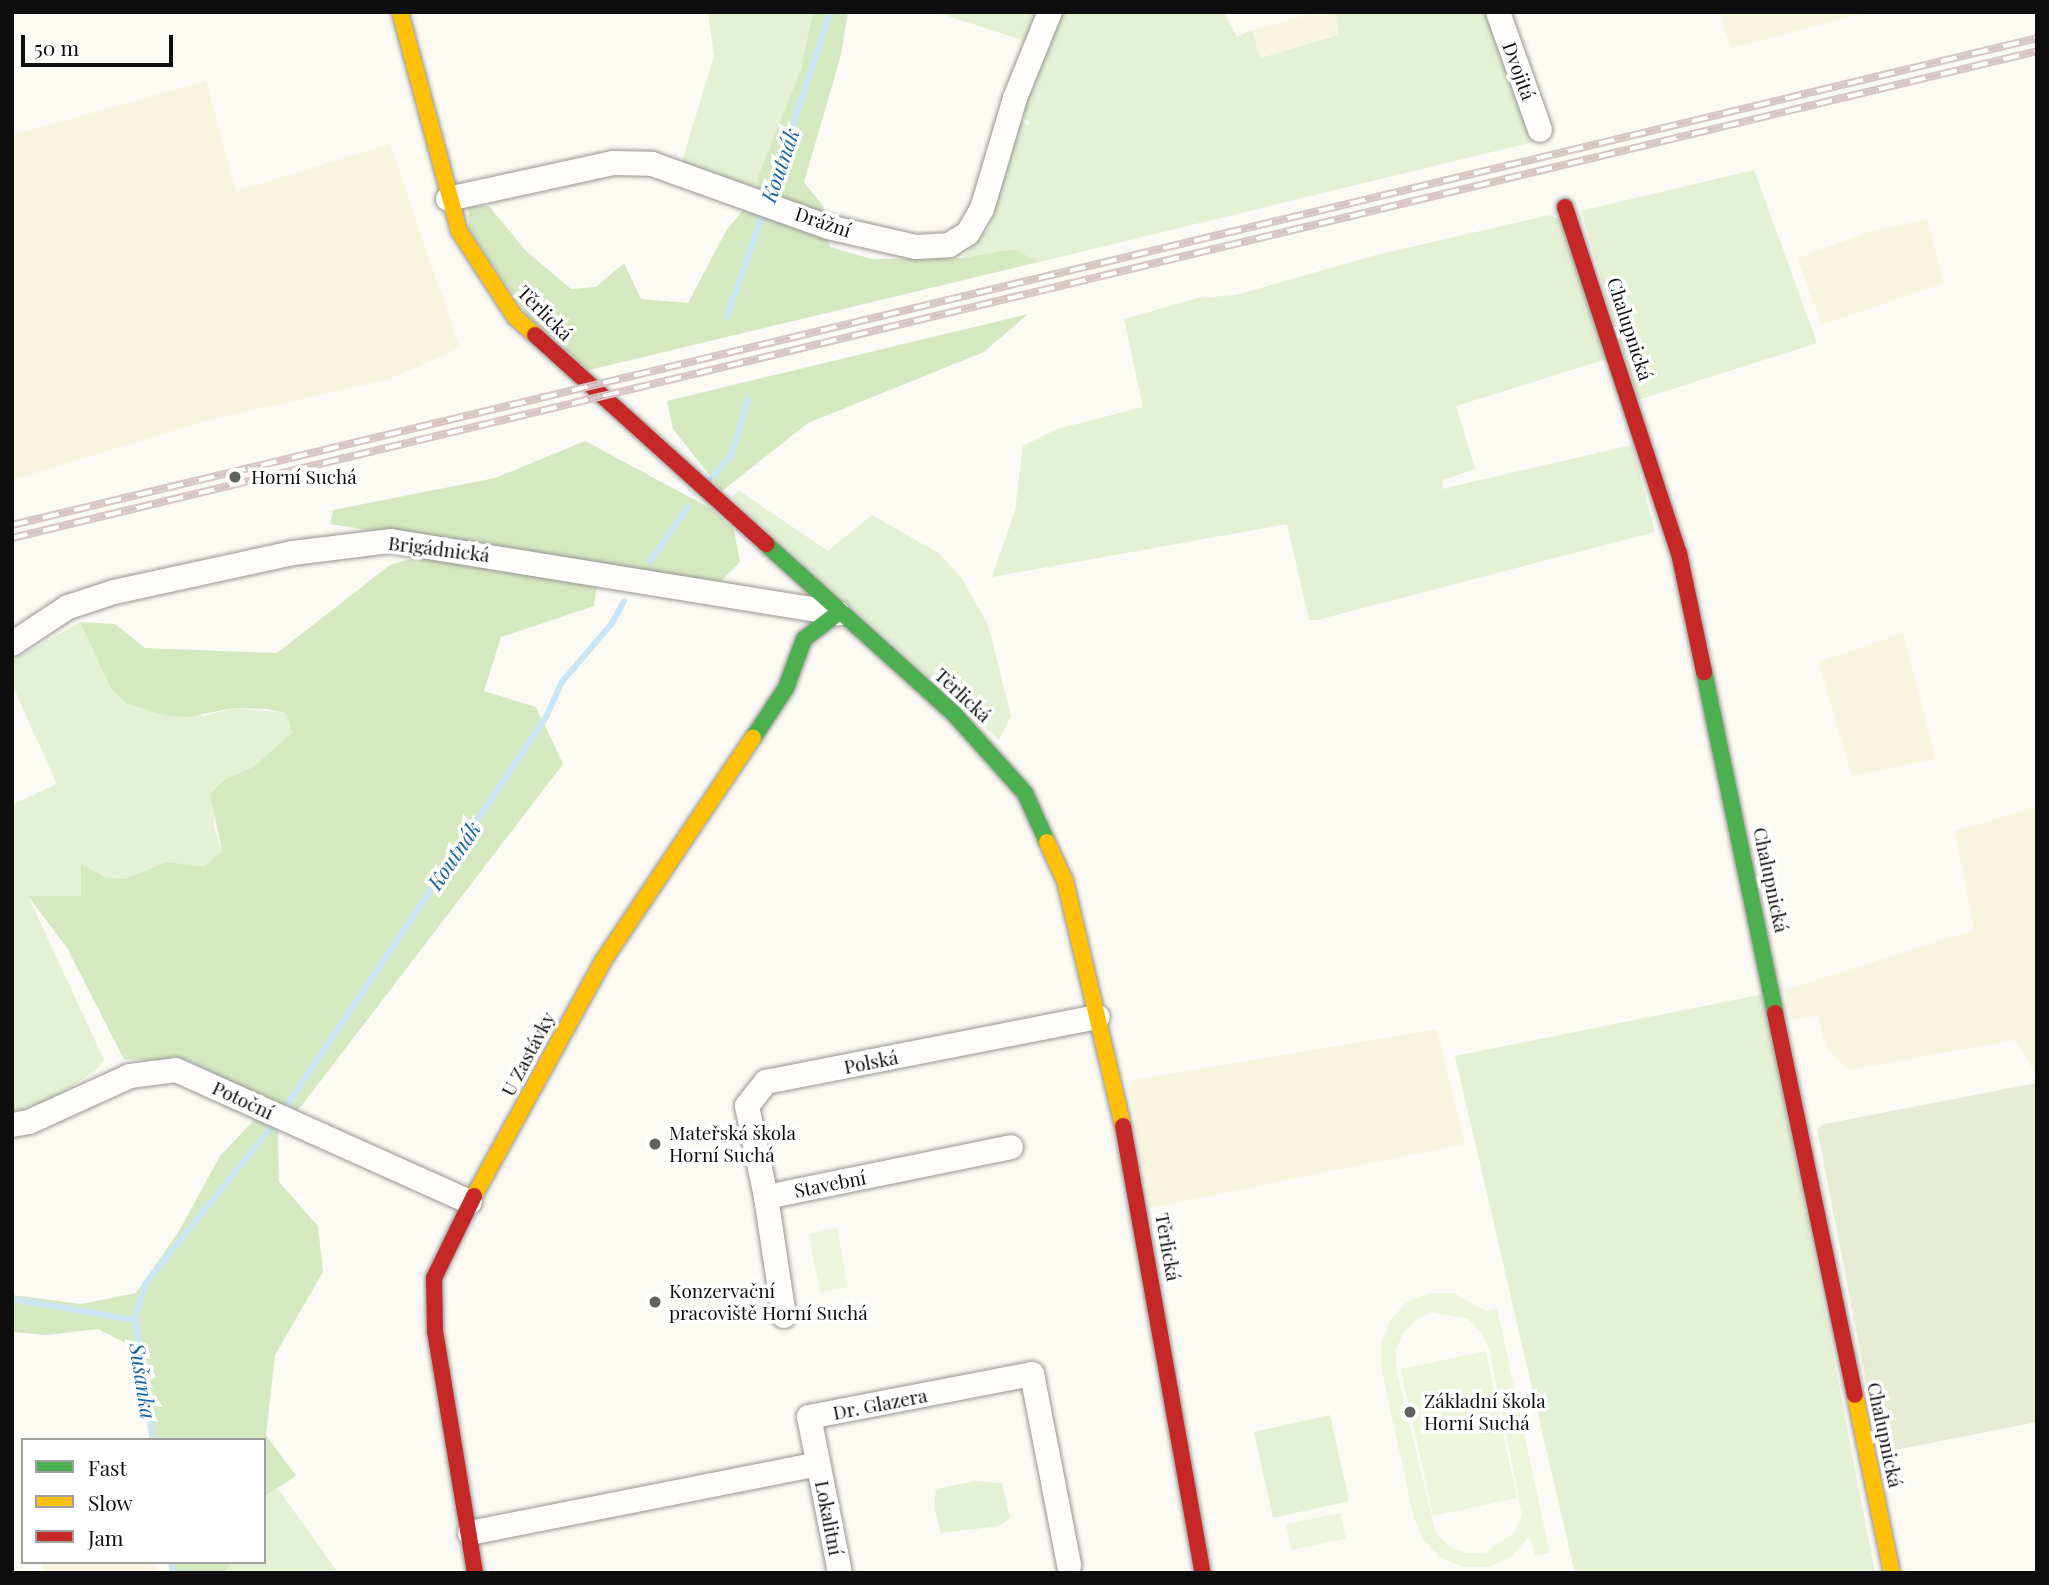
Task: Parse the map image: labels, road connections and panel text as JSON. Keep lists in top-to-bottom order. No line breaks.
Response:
{"streets":{"street":["Dvojitá","Drážní","Těrlická","Chalupnická","Brigádnická","U Zastávky","Polská","Potoční","Stavební","Dr. Glazera","Lokalitní"]},"crossings":[["Drážní","Těrlická"],["Těrlická","Brigádnická"],["Těrlická","U Zastávky"],["Těrlická","Polská"],["Brigádnická","U Zastávky"],["U Zastávky","Potoční"],["Polská","Stavební"],["Dr. Glazera","Lokalitní"]],"water":["Koutnák","Sušanka"],"places":["Horní Suchá","Mateřská škola Horní Suchá","Konzervační pracoviště Horní Suchá","Základní škola Horní Suchá"],"legend":["Fast","Slow","Jam"],"scale_bar":"50 m"}
